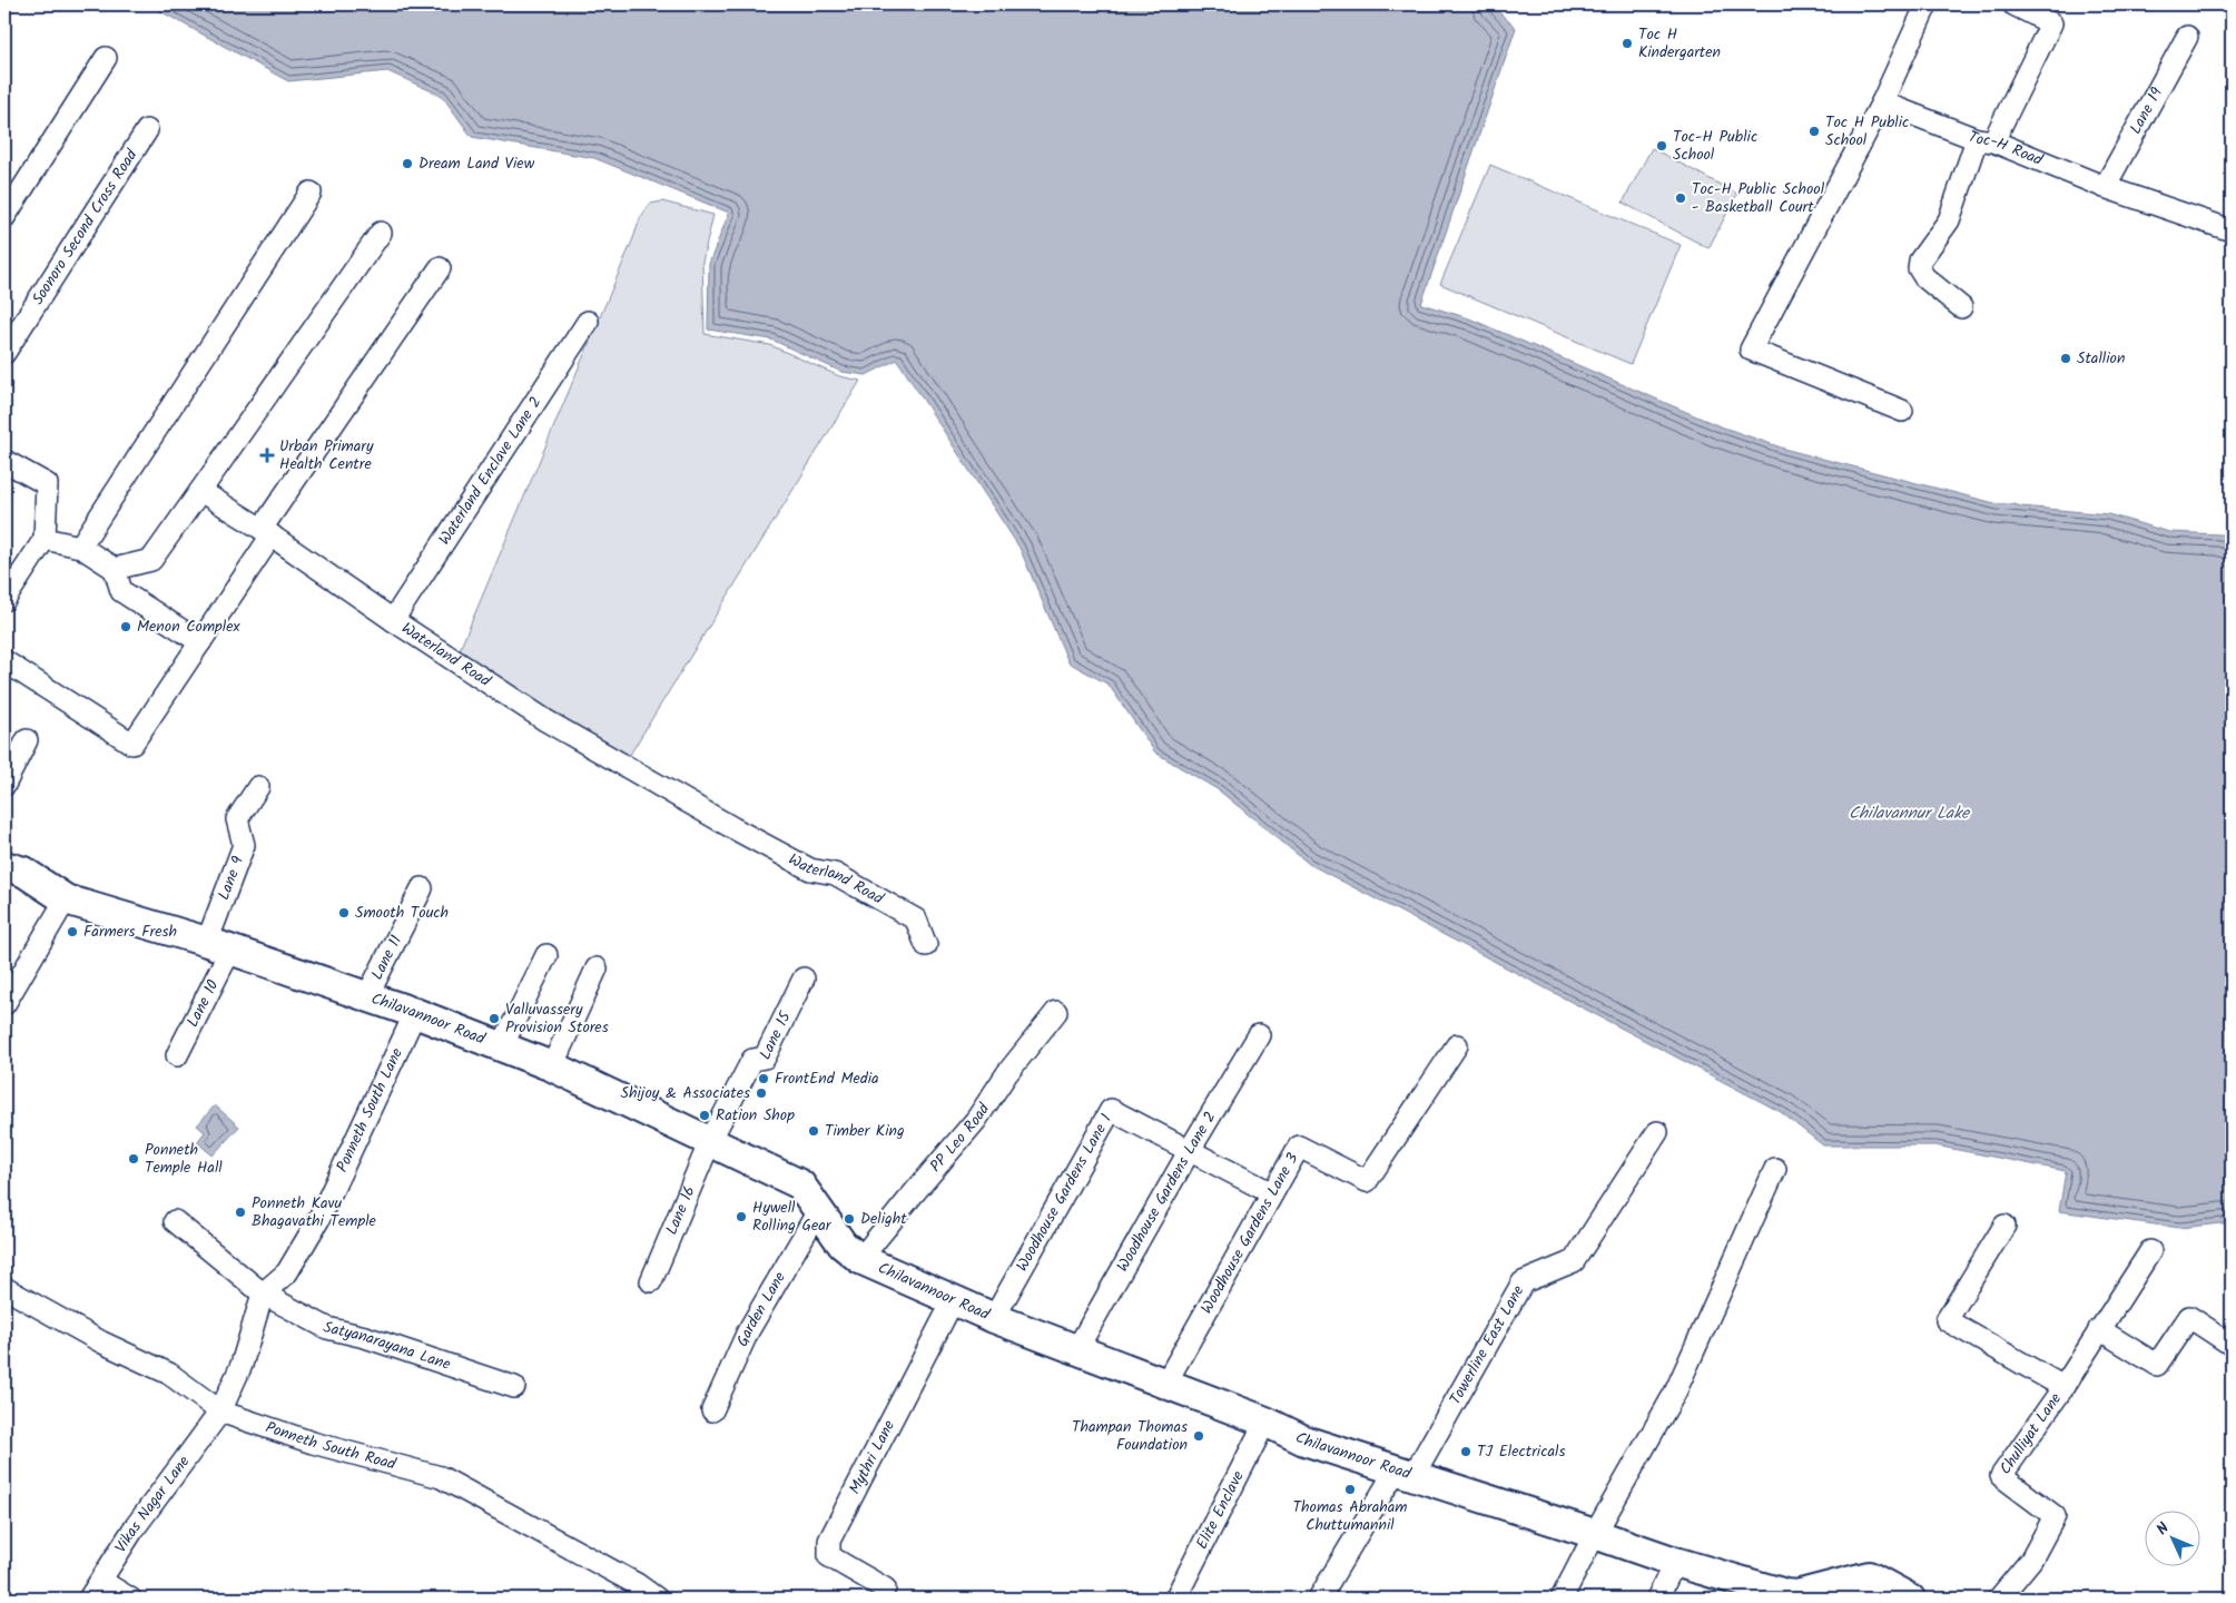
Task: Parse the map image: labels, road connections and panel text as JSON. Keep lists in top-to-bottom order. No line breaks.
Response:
{"streets":{"street":["Lane 19","Toc-H Road","Soonoro Second Cross Road","Waterland Enclave Lane 2","Waterland Road","Lane 9","Lane 11","Lane 10","Chilavannoor Road","Lane 15","Ponneth South Lane","PP Leo Road","Woodhouse Gardens Lane 2","Woodhouse Gardens Lane 1","Lane 16","Woodhouse Gardens Lane 3","Garden Lane","Satyanarayana Lane","Towerline East Lane","Chulliyat Lane","Ponneth South Road","Mythri Lane","Vikas Nagar Lane","Elite Enclave"]},"crossings":[["Lane 19","Toc-H Road"],["Waterland Enclave Lane 2","Waterland Road"],["Lane 9","Lane 10"],["Lane 9","Chilavannoor Road"],["Lane 11","Chilavannoor Road"],["Lane 10","Chilavannoor Road"],["Chilavannoor Road","Lane 15"],["Chilavannoor Road","Ponneth South Lane"],["Chilavannoor Road","PP Leo Road"],["Chilavannoor Road","Woodhouse Gardens Lane 2"],["Chilavannoor Road","Woodhouse Gardens Lane 1"],["Chilavannoor Road","Lane 16"],["Chilavannoor Road","Woodhouse Gardens Lane 3"],["Chilavannoor Road","Garden Lane"],["Chilavannoor Road","Towerline East Lane"],["Chilavannoor Road","Mythri Lane"],["Chilavannoor Road","Elite Enclave"],["Lane 15","Lane 16"],["Ponneth South Lane","Satyanarayana Lane"],["Woodhouse Gardens Lane 2","Woodhouse Gardens Lane 1"],["Woodhouse Gardens Lane 1","Woodhouse Gardens Lane 3"],["Ponneth South Road","Vikas Nagar Lane"]],"water":["Chilavannur Lake"],"places":{"other":["Toc H Kindergarten","Toc H Public School","Toc-H Public School","Dream Land View","Toc-H Public School - Basketball Court","Stallion","Menon Complex","Smooth Touch","Farmers Fresh","Valluvassery Provision Stores","FrontEnd Media","Shijoy & Associates","Ration Shop","Timber King","Ponneth Temple Hall","Ponneth Kavu Bhagavathi Temple","Hywell Rolling Gear","Delight","Thampan Thomas Foundation","TJ Electricals","Thomas Abraham Chuttumannil"],"health":["Urban Primary Health Centre"]},"north":"top left"}
